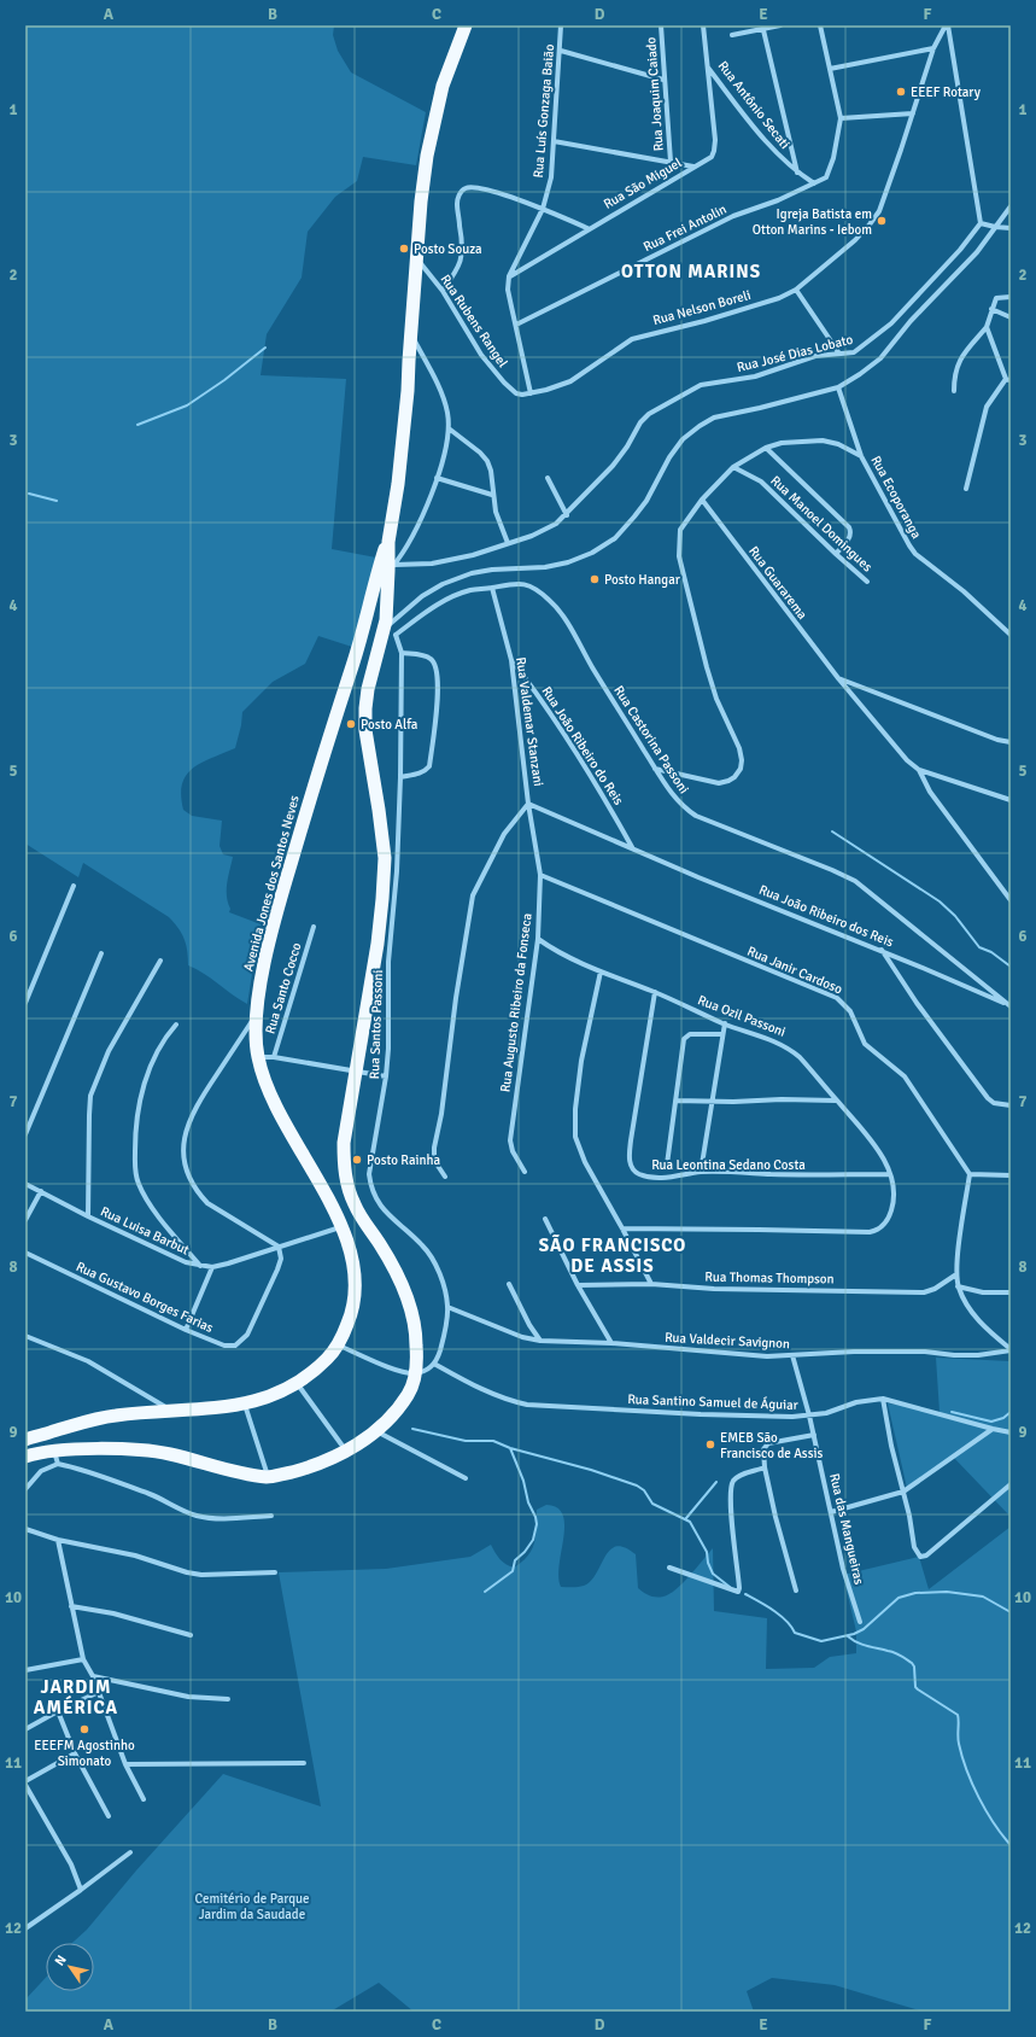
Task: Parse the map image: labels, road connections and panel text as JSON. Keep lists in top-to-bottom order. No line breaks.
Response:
{"streets":{"highway":["Avenida Jones dos Santos Neves"],"street":["Rua Joaquim Caiado","Rua Antônio Secati","Rua Luís Gonzaga Baião","Rua São Miguel","Rua Frei Antolin","Rua Nelson Boreli","Rua Rubens Rangel","Rua José Dias Lobato","Rua Ecoporanga","Rua Manoel Domingues","Rua Guararema","Rua Valdemar Stanzani","Rua Castorina Passoni","Rua João Ribeiro do Reis","Rua João Ribeiro dos Reis","Rua Janir Cardoso","Rua Santo Cocco","Rua Augusto Ribeiro da Fonseca","Rua Ozil Passoni","Rua Santos Passoni","Rua Leontina Sedano Costa","Rua Luisa Barbut","Rua Thomas Thompson","Rua Gustavo Borges Farias","Rua Valdecir Savignon","Rua Santino Samuel de Águiar","Rua das Mangueiras"]},"crossings":[["Rua Antônio Secati","Rua São Miguel"],["Rua Antônio Secati","Rua Frei Antolin"],["Rua Luís Gonzaga Baião","Rua São Miguel"],["Rua Nelson Boreli","Rua Rubens Rangel"],["Rua Valdemar Stanzani","Rua Castorina Passoni"],["Rua Valdemar Stanzani","Rua João Ribeiro do Reis"],["Rua Valdemar Stanzani","Rua João Ribeiro dos Reis"],["Rua Valdemar Stanzani","Rua Augusto Ribeiro da Fonseca"],["Rua Castorina Passoni","Rua João Ribeiro dos Reis"],["Rua Castorina Passoni","Rua Santos Passoni"],["Rua João Ribeiro do Reis","Rua João Ribeiro dos Reis"],["Avenida Jones dos Santos Neves","Rua Luisa Barbut"],["Rua João Ribeiro dos Reis","Rua Augusto Ribeiro da Fonseca"],["Rua Janir Cardoso","Rua Augusto Ribeiro da Fonseca"],["Rua Augusto Ribeiro da Fonseca","Rua Ozil Passoni"],["Rua Ozil Passoni","Rua Leontina Sedano Costa"],["Rua Santos Passoni","Rua Valdecir Savignon"],["Rua Santos Passoni","Rua Santino Samuel de Águiar"],["Rua Luisa Barbut","Rua Gustavo Borges Farias"],["Rua Valdecir Savignon","Rua das Mangueiras"],["Rua Santino Samuel de Águiar","Rua das Mangueiras"]],"districts":["OTTON MARINS","SÃO FRANCISCO DE ASSIS","JARDIM AMÉRICA"],"parks":["Cemitério de Parque Jardim da Saudade"],"places":["EEEF Rotary","Igreja Batista em Otton Marins - Iebom","Posto Souza","Posto Hangar","Posto Alfa","Posto Rainha","EMEB São Francisco de Assis","EEEFM Agostinho Simonato"],"north":"top left","grid":{"columns":["A","B","C","D","E","F"],"rows":["1","2","3","4","5","6","7","8","9","10","11","12"]}}
